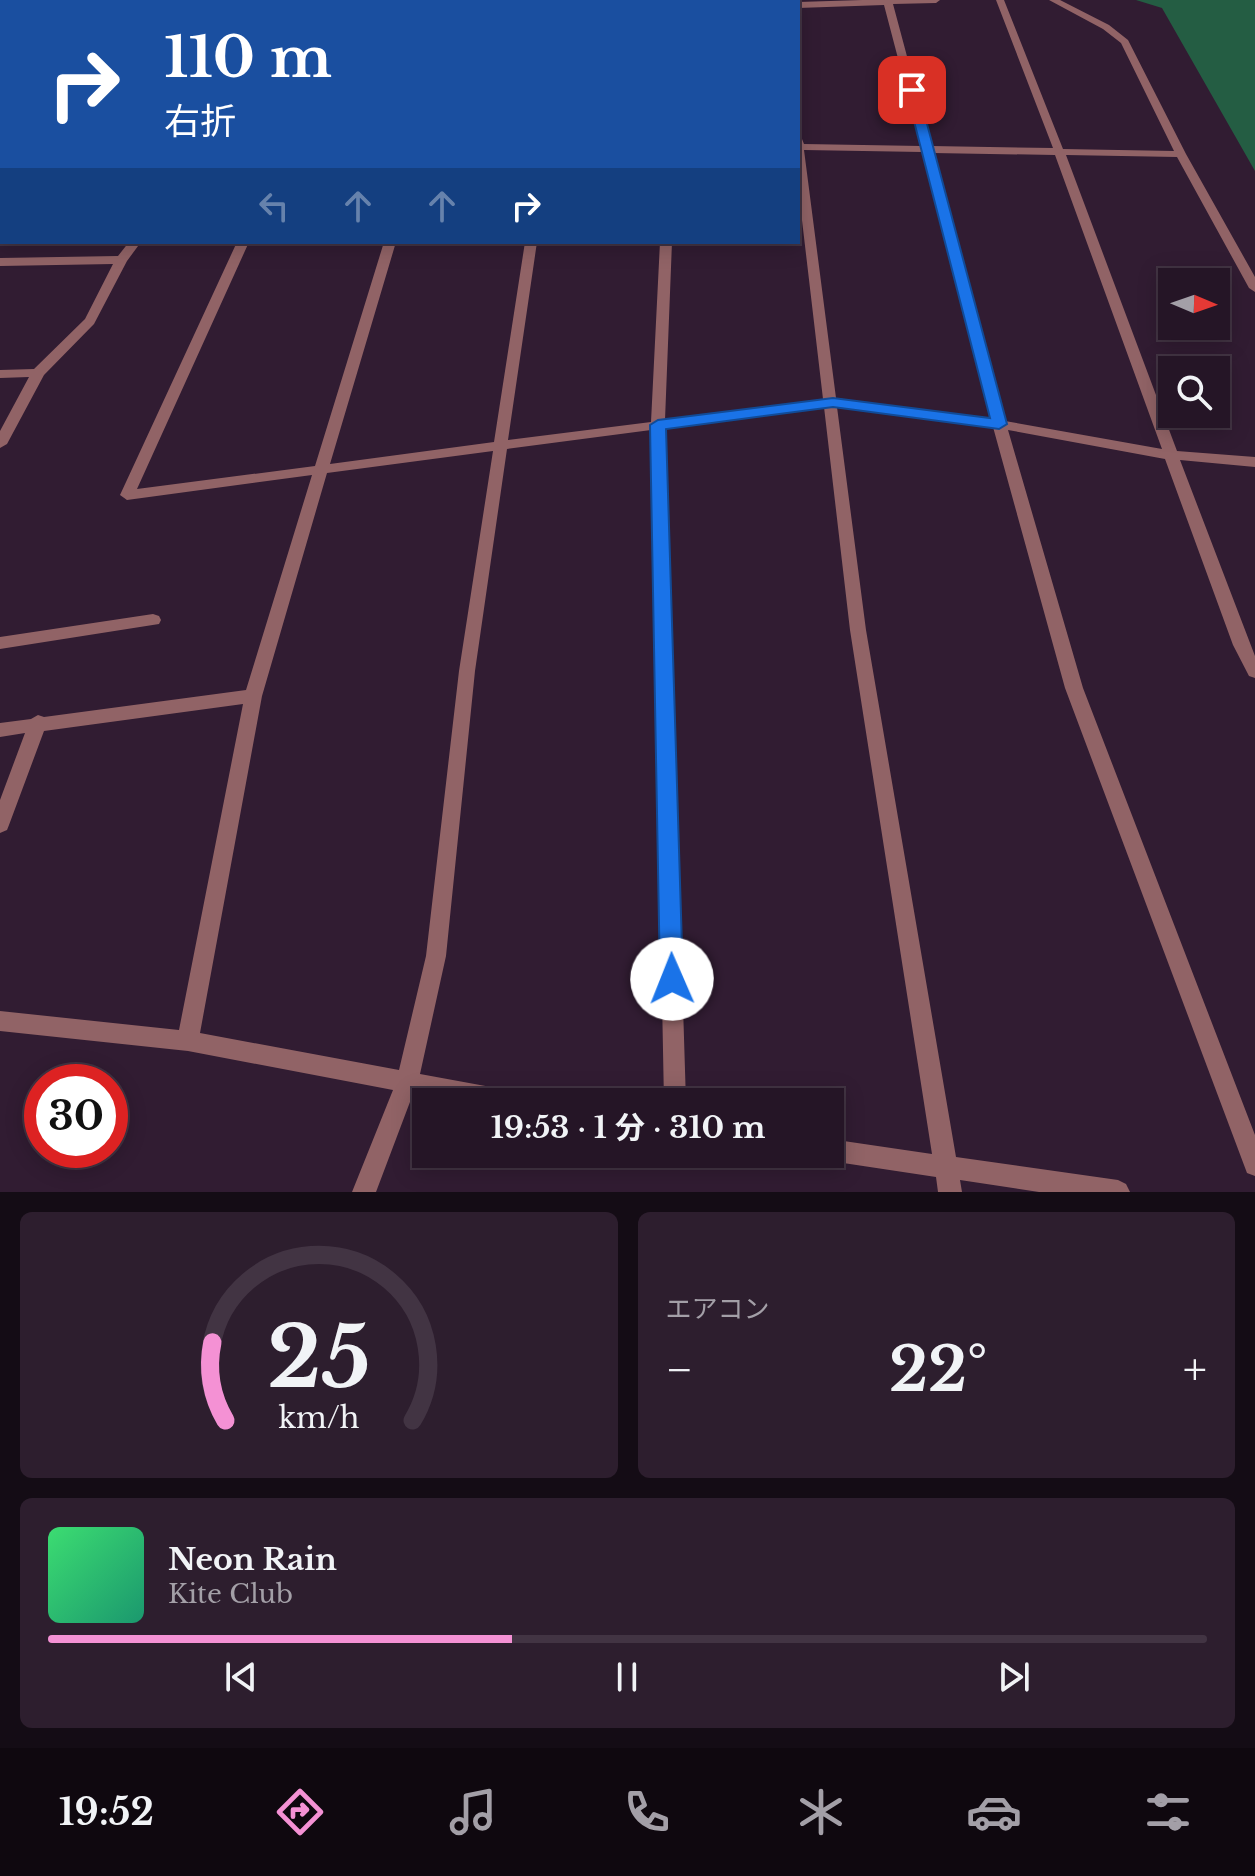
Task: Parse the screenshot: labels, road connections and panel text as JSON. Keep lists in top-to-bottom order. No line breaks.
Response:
{"north":"right","page":{"turn":["110 m","右折"],"limit":"30","trip":"19:53 · 1 分 · 310 m","tile":"エアコン","heat":["−","22°","+"],"song":["Neon Rain","Kite Club"],"tabs":"19:52","gauge":["25","km/h"]}}
